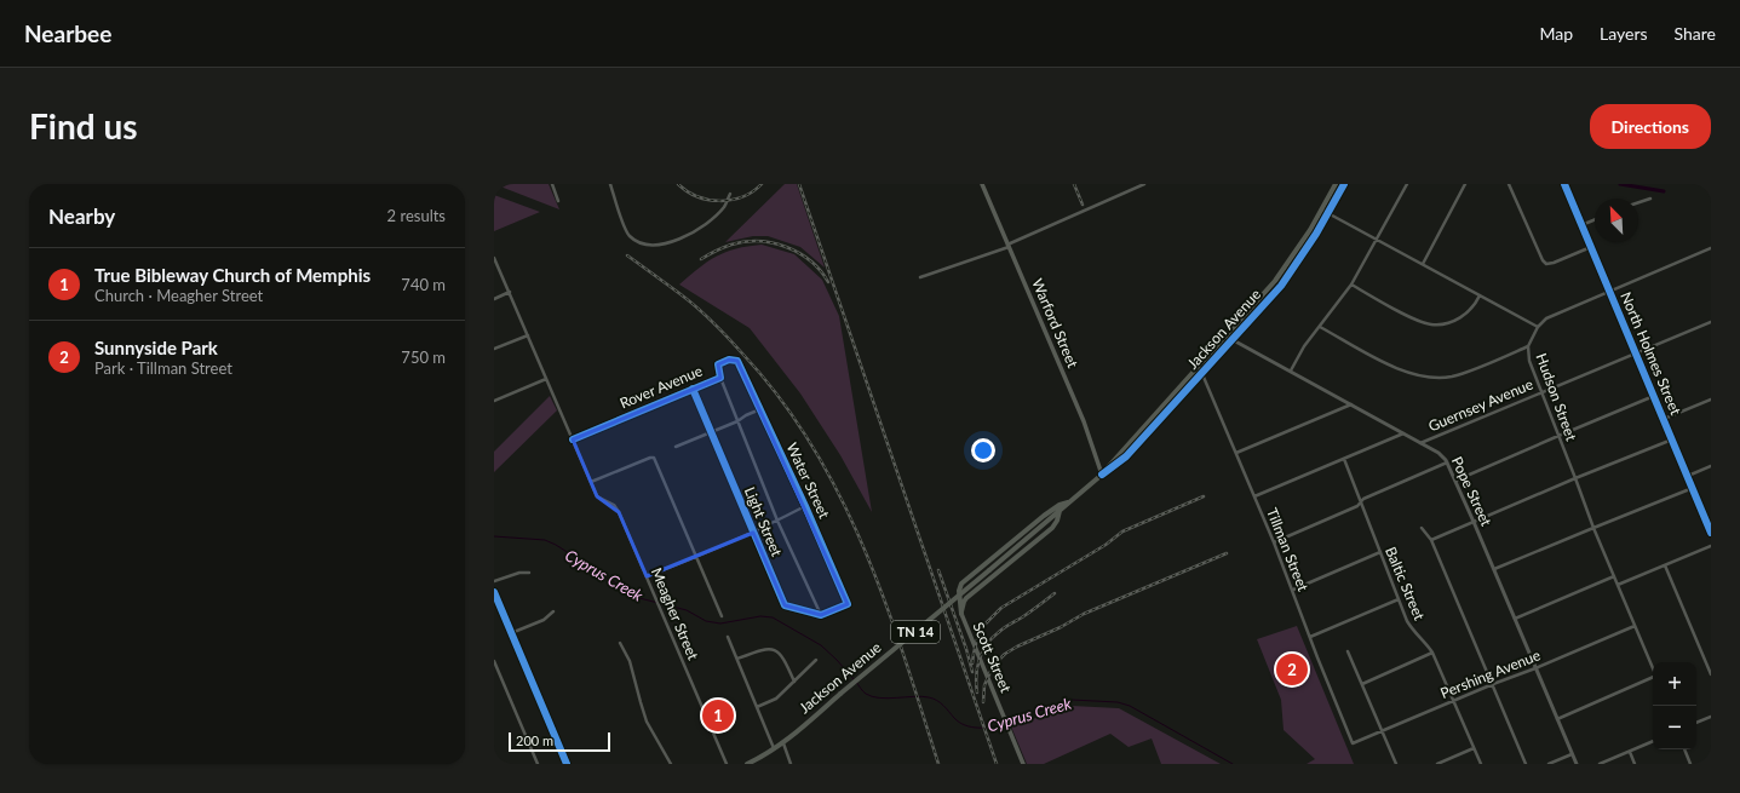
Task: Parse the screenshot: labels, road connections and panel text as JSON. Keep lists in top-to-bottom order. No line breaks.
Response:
{"streets":{"main road":["Warford Street","Jackson Avenue","TN 14","Scott Street"],"street":["North Holmes Street","Rover Avenue","Hudson Street","Guernsey Avenue","Water Street","Pope Street","Light Street","Tillman Street","Baltic Street","Meagher Street","Pershing Avenue"]},"crossings":[["Warford Street","Jackson Avenue"],["Jackson Avenue","Pope Street"],["Jackson Avenue","Tillman Street"],["North Holmes Street","Guernsey Avenue"],["Rover Avenue","Water Street"],["Rover Avenue","Light Street"],["Rover Avenue","Meagher Street"],["Hudson Street","Guernsey Avenue"],["Hudson Street","Pershing Avenue"],["Guernsey Avenue","Pope Street"],["Water Street","Light Street"],["Pope Street","Pershing Avenue"],["Tillman Street","Pershing Avenue"],["Baltic Street","Pershing Avenue"]],"water":["Cyprus Creek"],"scale_bar":"200 m","north":"top left","page":{"header":"Nearbee","nav":["Map","Layers","Share"],"buttons":"Directions","title":"Find us","heading":["Nearby","2 results"],"list":[{"mark":"1","name":"True Bibleway Church of Memphis","note":"Church · Meagher Street","value":"740 m"},{"mark":"2","name":"Sunnyside Park","note":"Park · Tillman Street","value":"750 m"}],"pins":["2","1"],"map_buttons":["+","−"],"scale":"200 m"}}
